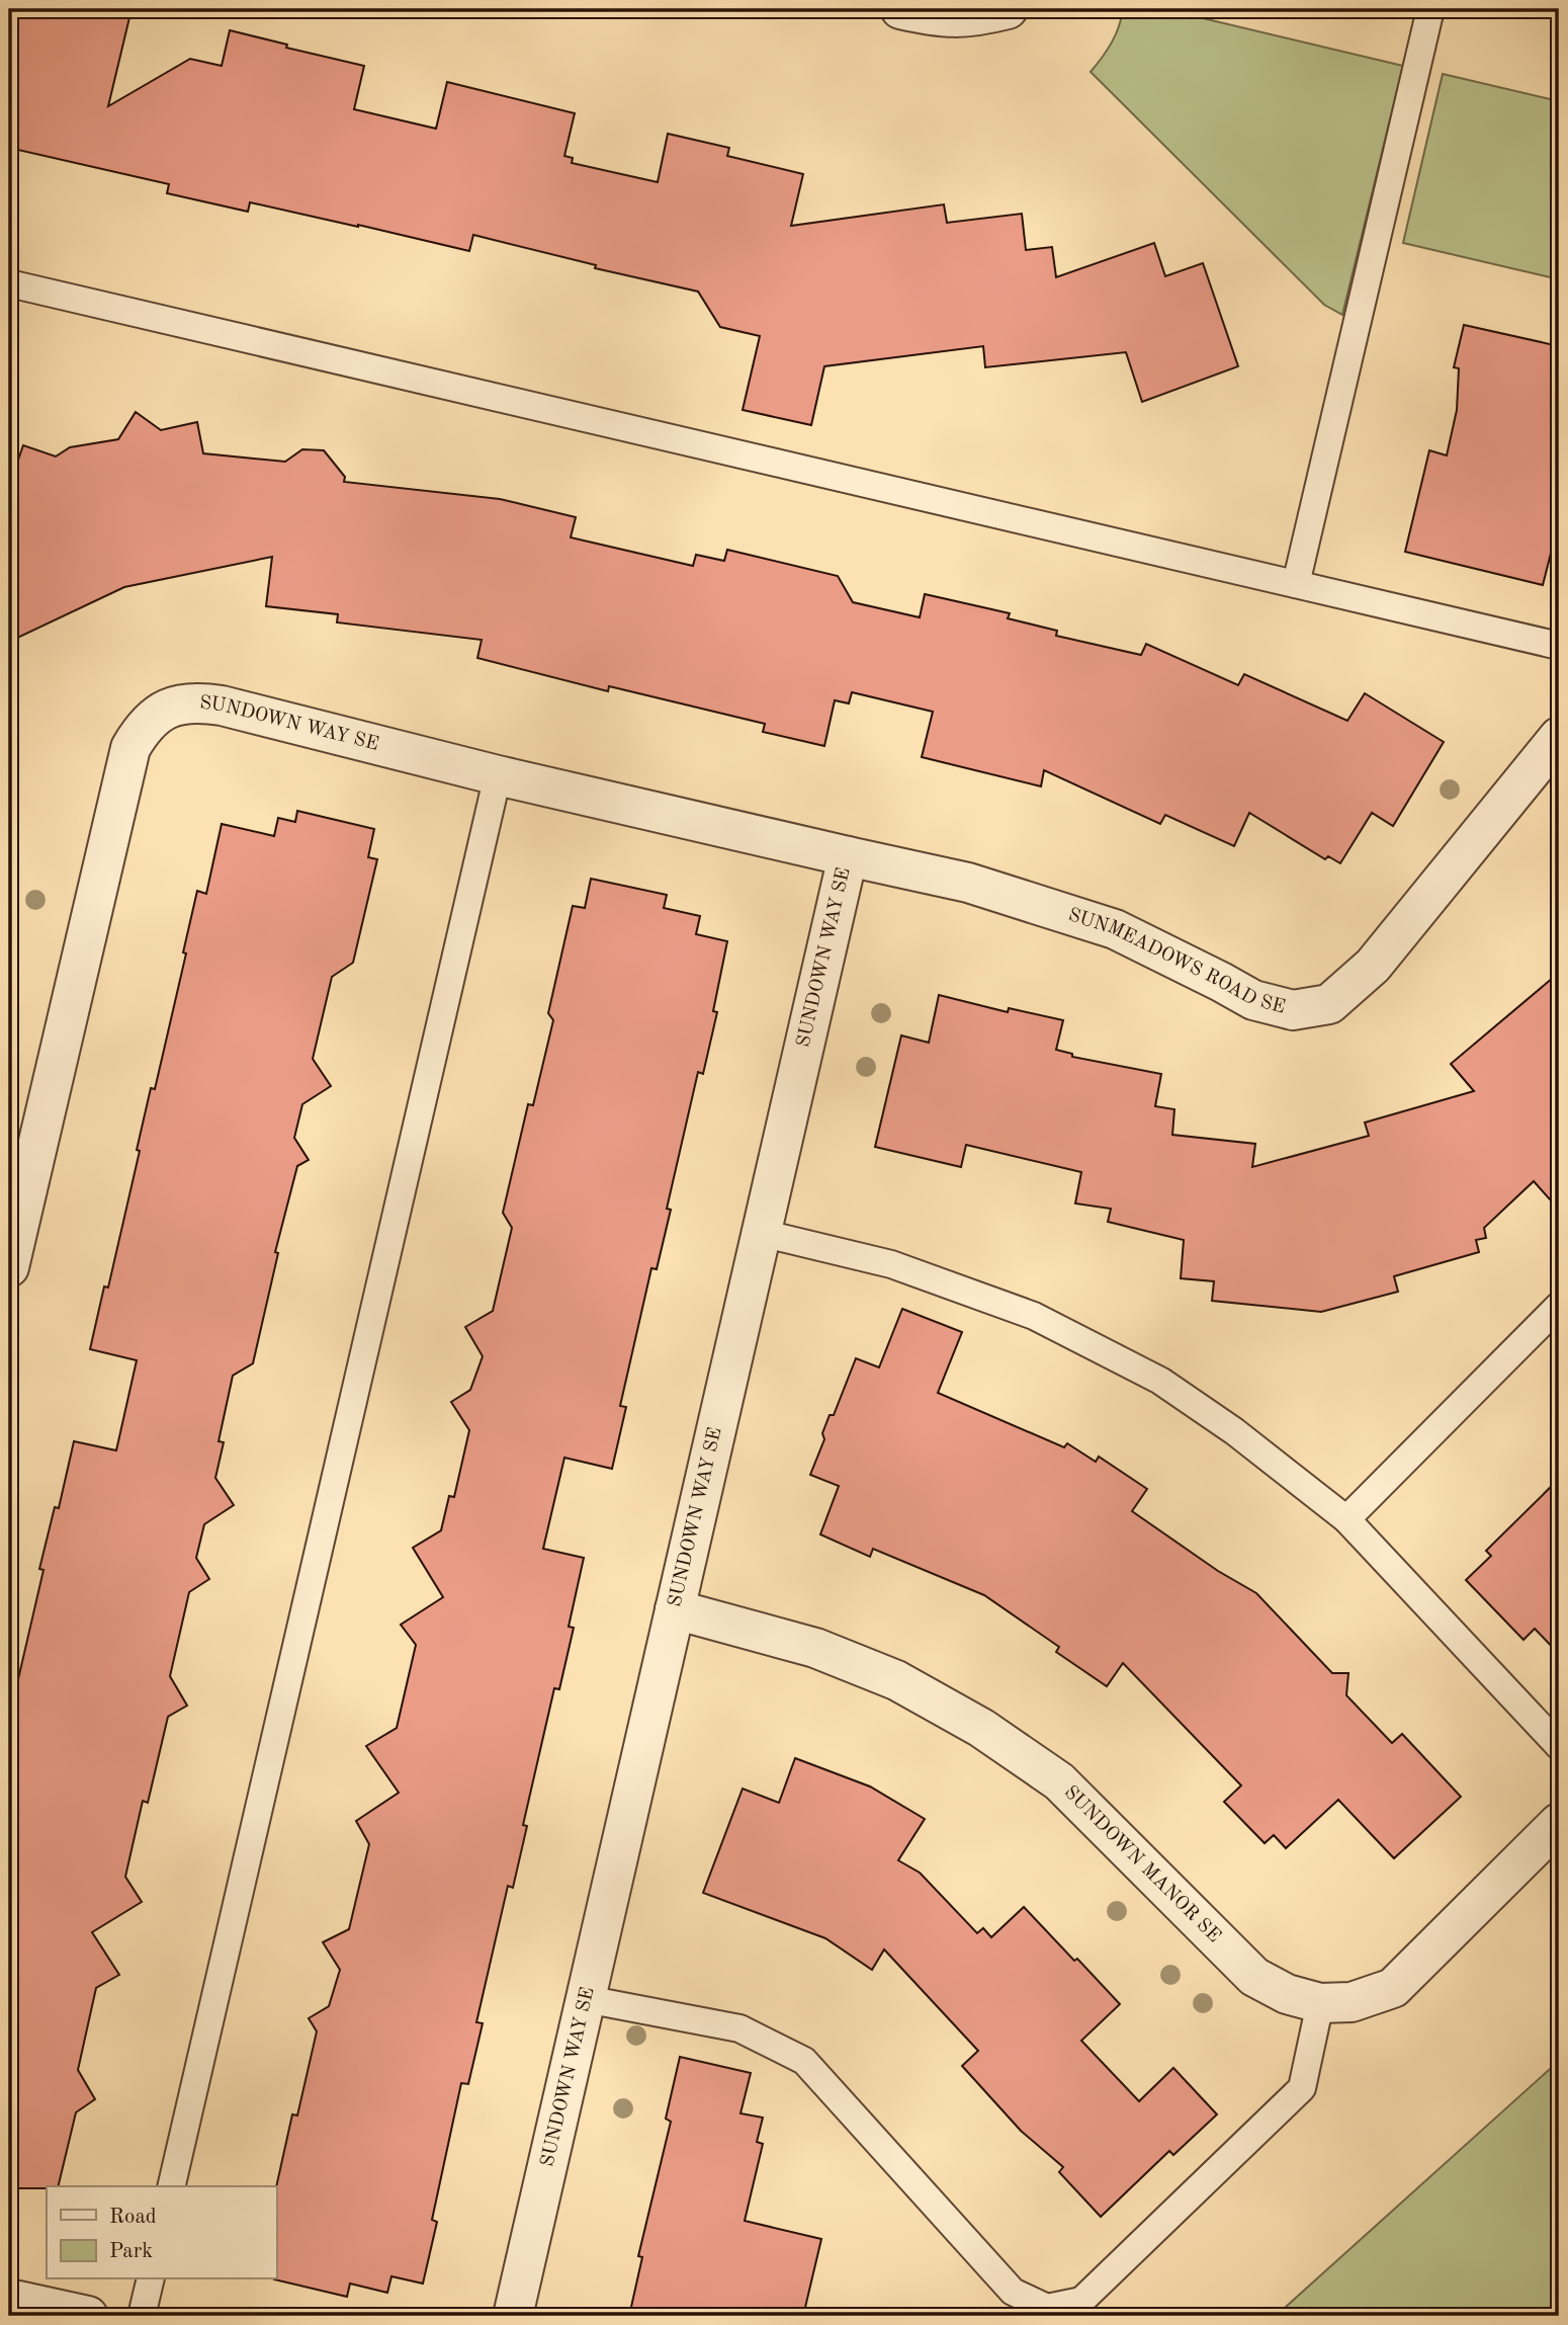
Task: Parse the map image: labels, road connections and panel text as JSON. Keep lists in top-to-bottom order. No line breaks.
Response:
{"streets":{"street":["SUNDOWN WAY SE","SUNMEADOWS ROAD SE","SUNDOWN MANOR SE"]},"crossings":[["SUNDOWN WAY SE","SUNMEADOWS ROAD SE"],["SUNDOWN WAY SE","SUNDOWN MANOR SE"]],"legend":["Road","Park"]}
